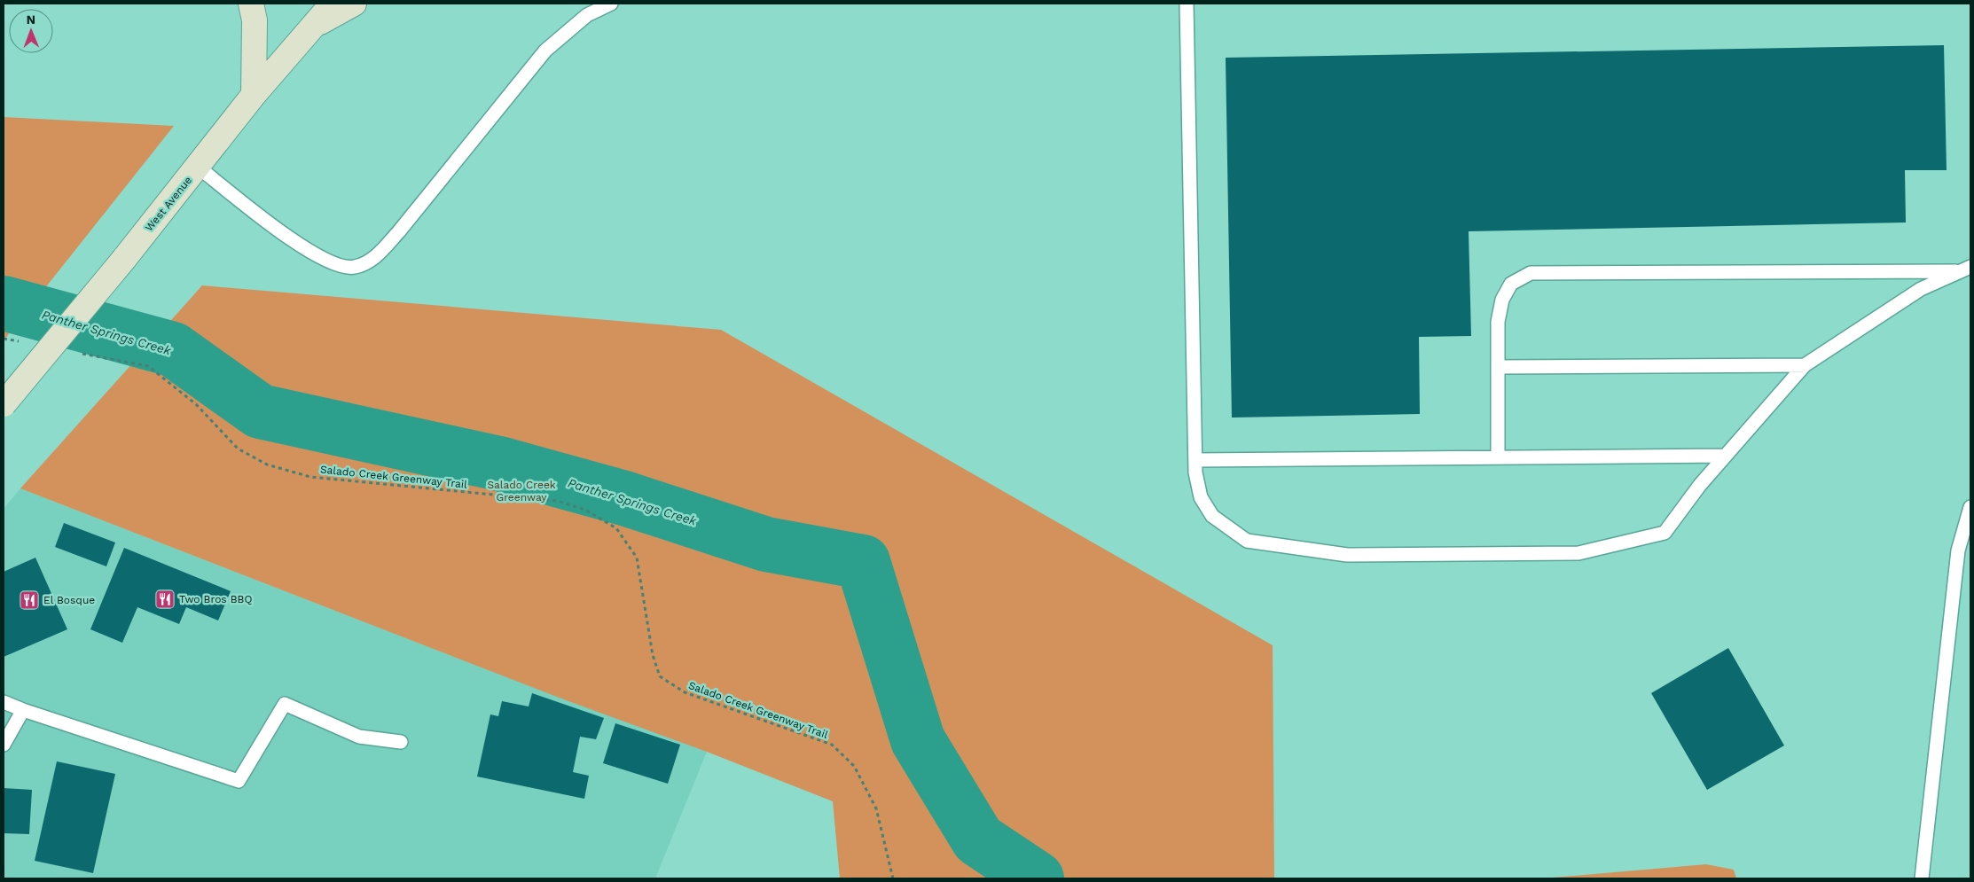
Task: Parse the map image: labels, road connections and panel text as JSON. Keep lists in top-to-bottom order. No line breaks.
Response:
{"streets":{"main road":["West Avenue"],"path":["Salado Creek Greenway Trail"]},"water":["Panther Springs Creek"],"parks":["Salado Creek Greenway"],"places":{"restaurant":["Two Bros BBQ","El Bosque"]},"north":"top"}
